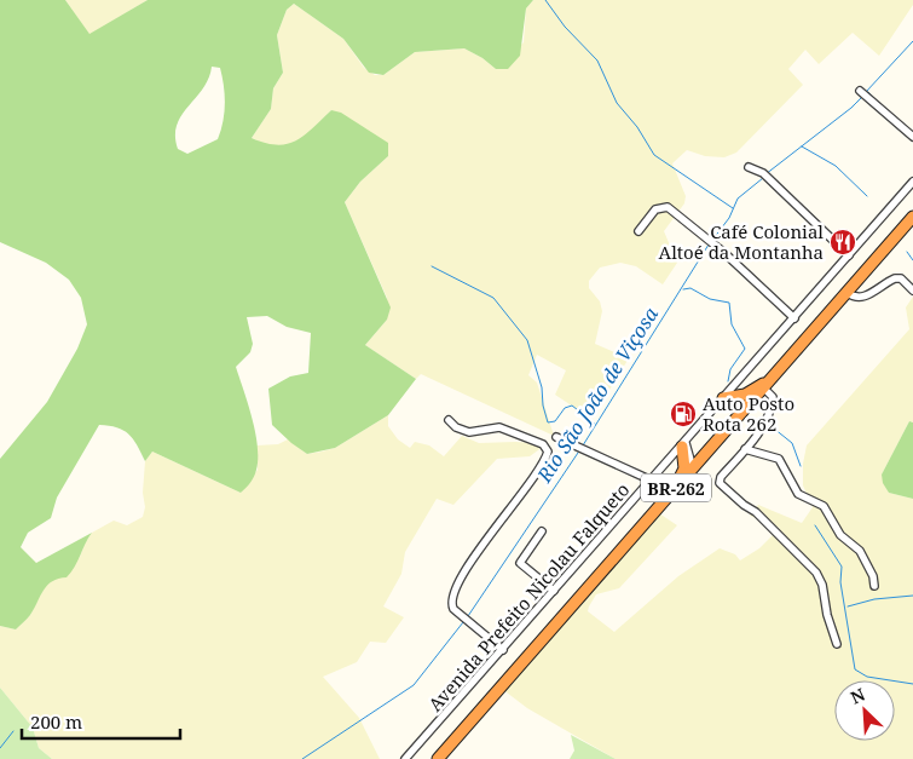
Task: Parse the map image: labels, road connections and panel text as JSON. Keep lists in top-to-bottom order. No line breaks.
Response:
{"streets":{"highway":["BR-262"],"street":["Avenida Prefeito Nicolau Falqueto"]},"water":["Rio São João de Viçosa"],"places":{"restaurant":["Café Colonial Altoé da Montanha"],"fuel station":["Auto Posto Rota 262"]},"scale_bar":"200 m","north":"top left"}
